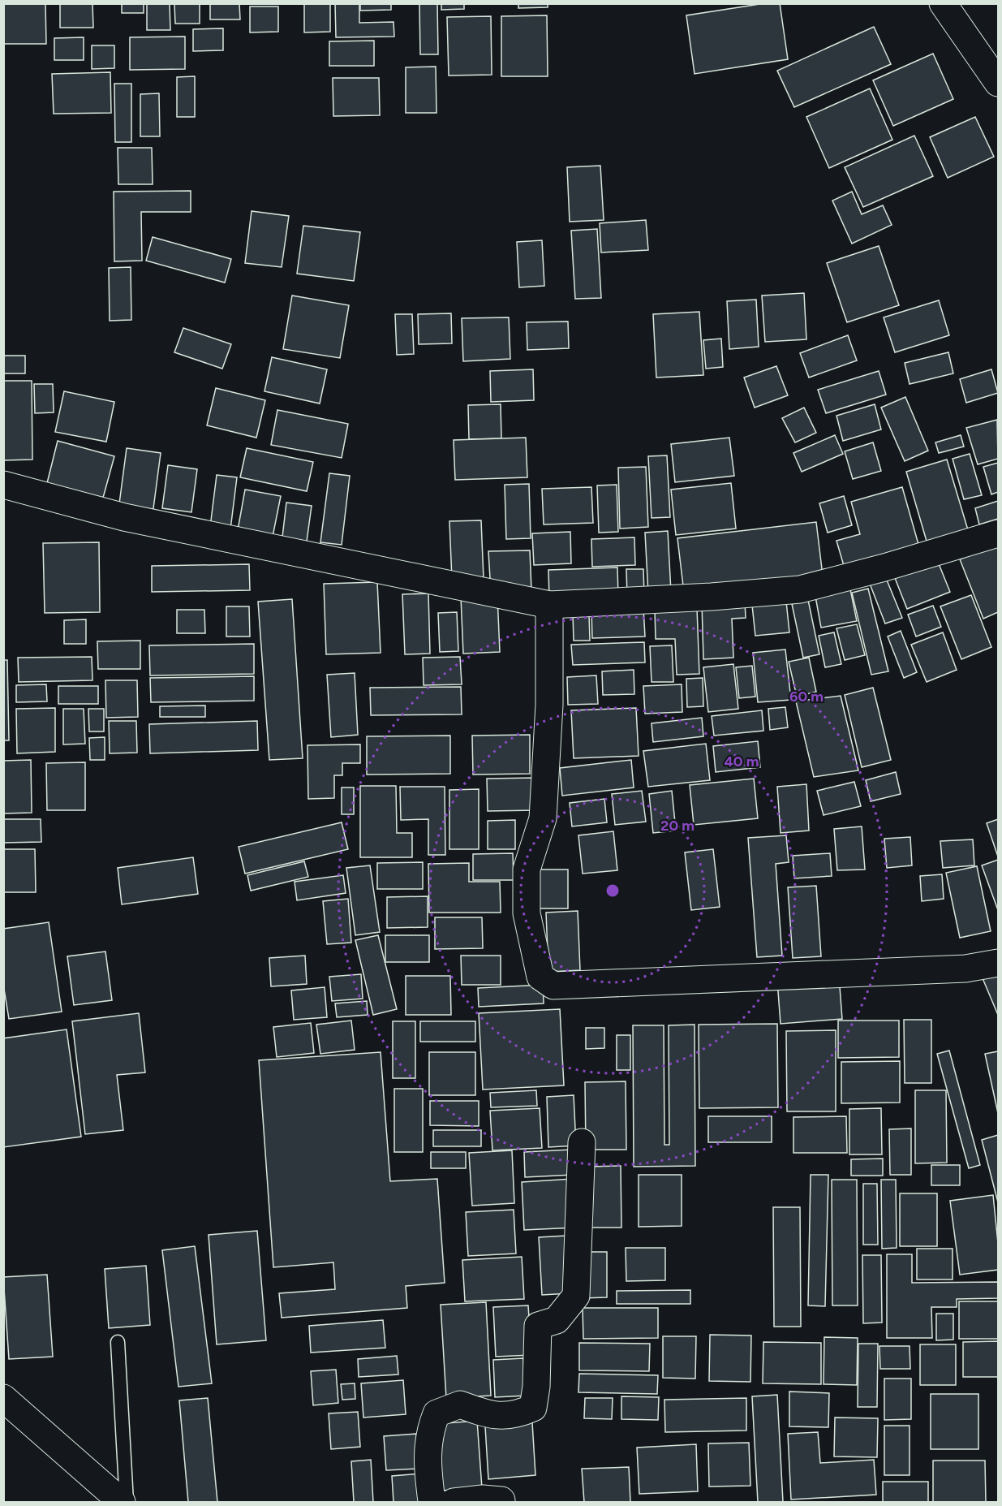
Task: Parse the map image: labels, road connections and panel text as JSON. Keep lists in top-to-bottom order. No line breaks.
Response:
{"rings":["60 m","40 m","20 m"]}
